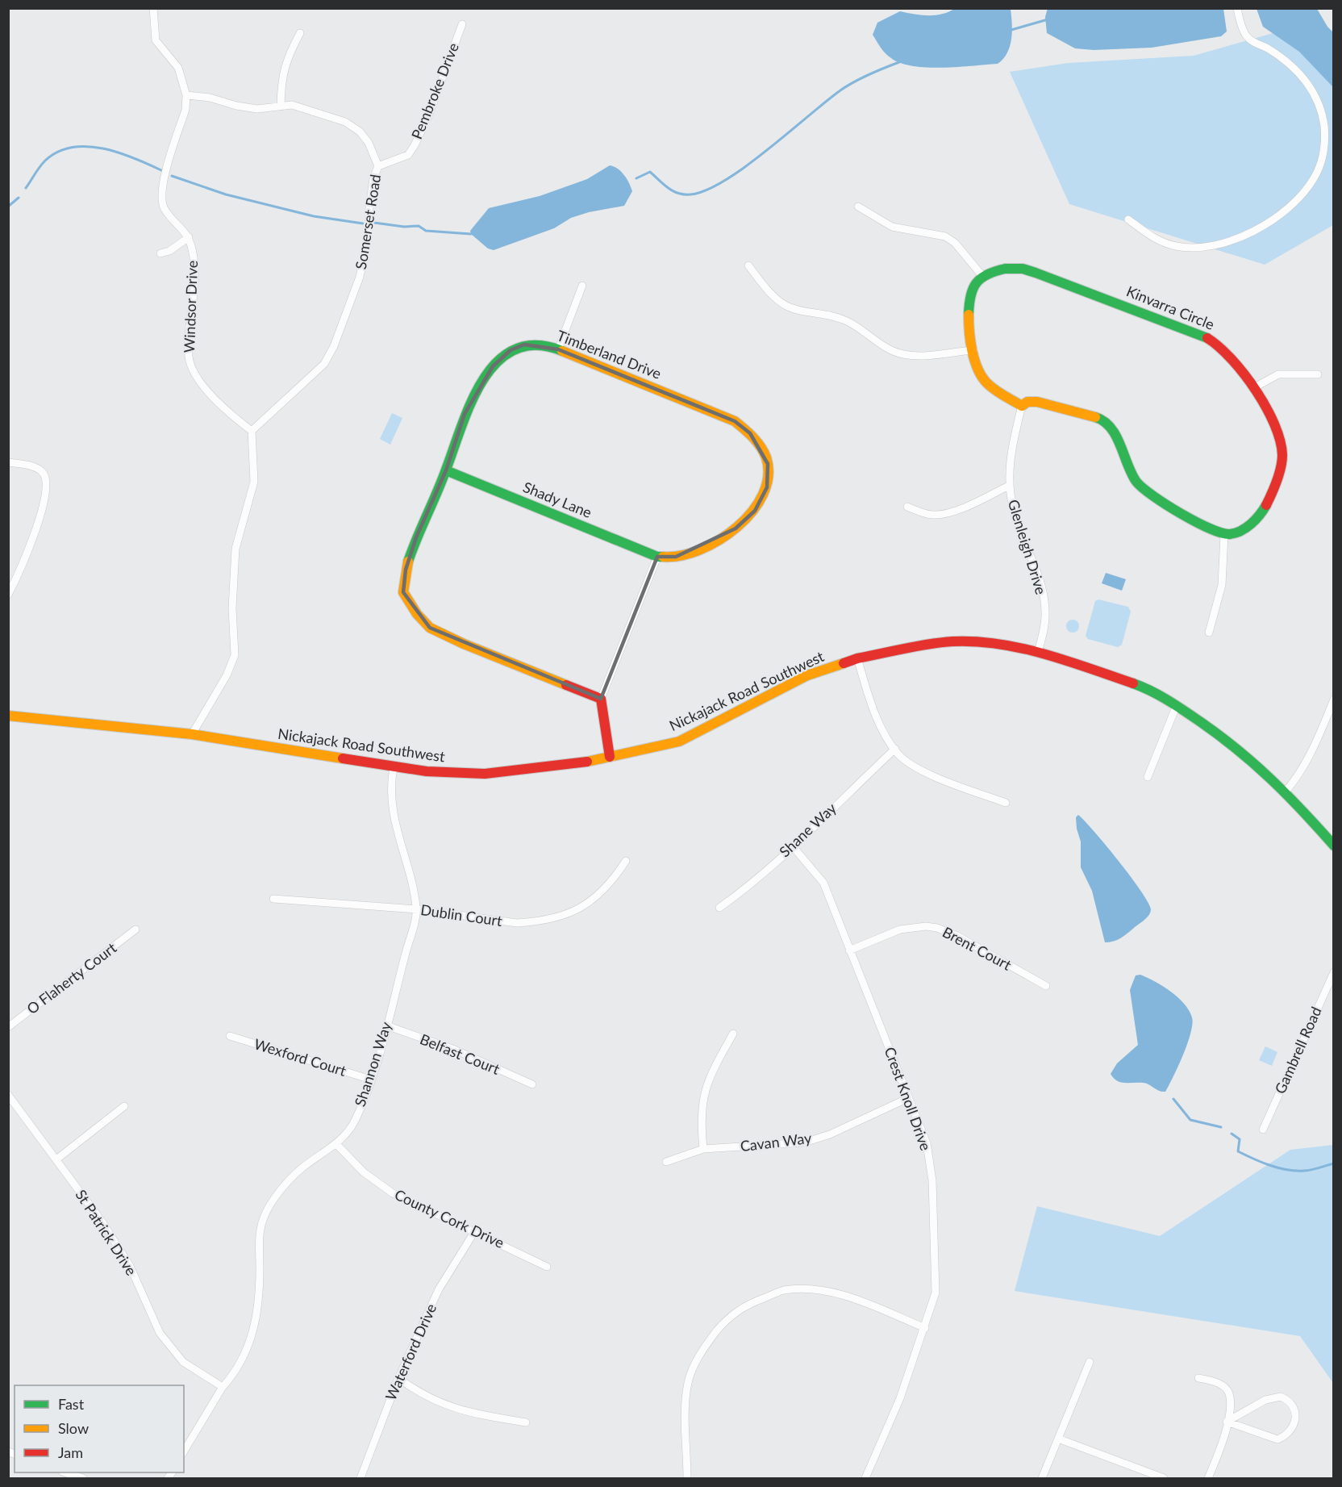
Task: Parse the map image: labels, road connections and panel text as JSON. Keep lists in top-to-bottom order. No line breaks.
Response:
{"streets":{"street":["Pembroke Drive","Somerset Road","Windsor Drive","Kinvarra Circle","Timberland Drive","Shady Lane","Glenleigh Drive","Nickajack Road Southwest","Shane Way","Dublin Court","Brent Court","O Flaherty Court","Gambrell Road","Belfast Court","Wexford Court","Shannon Way","Crest Knoll Drive","Cavan Way","County Cork Drive","St Patrick Drive","Waterford Drive"]},"crossings":[["Pembroke Drive","Somerset Road"],["Somerset Road","Windsor Drive"],["Timberland Drive","Shady Lane"],["Glenleigh Drive","Nickajack Road Southwest"],["Nickajack Road Southwest","Shannon Way"],["Shane Way","Crest Knoll Drive"],["Dublin Court","Shannon Way"],["Brent Court","Crest Knoll Drive"],["Belfast Court","Shannon Way"],["Wexford Court","Shannon Way"],["Shannon Way","County Cork Drive"],["Shannon Way","St Patrick Drive"],["Crest Knoll Drive","Cavan Way"],["County Cork Drive","Waterford Drive"]],"legend":["Fast","Slow","Jam"]}
